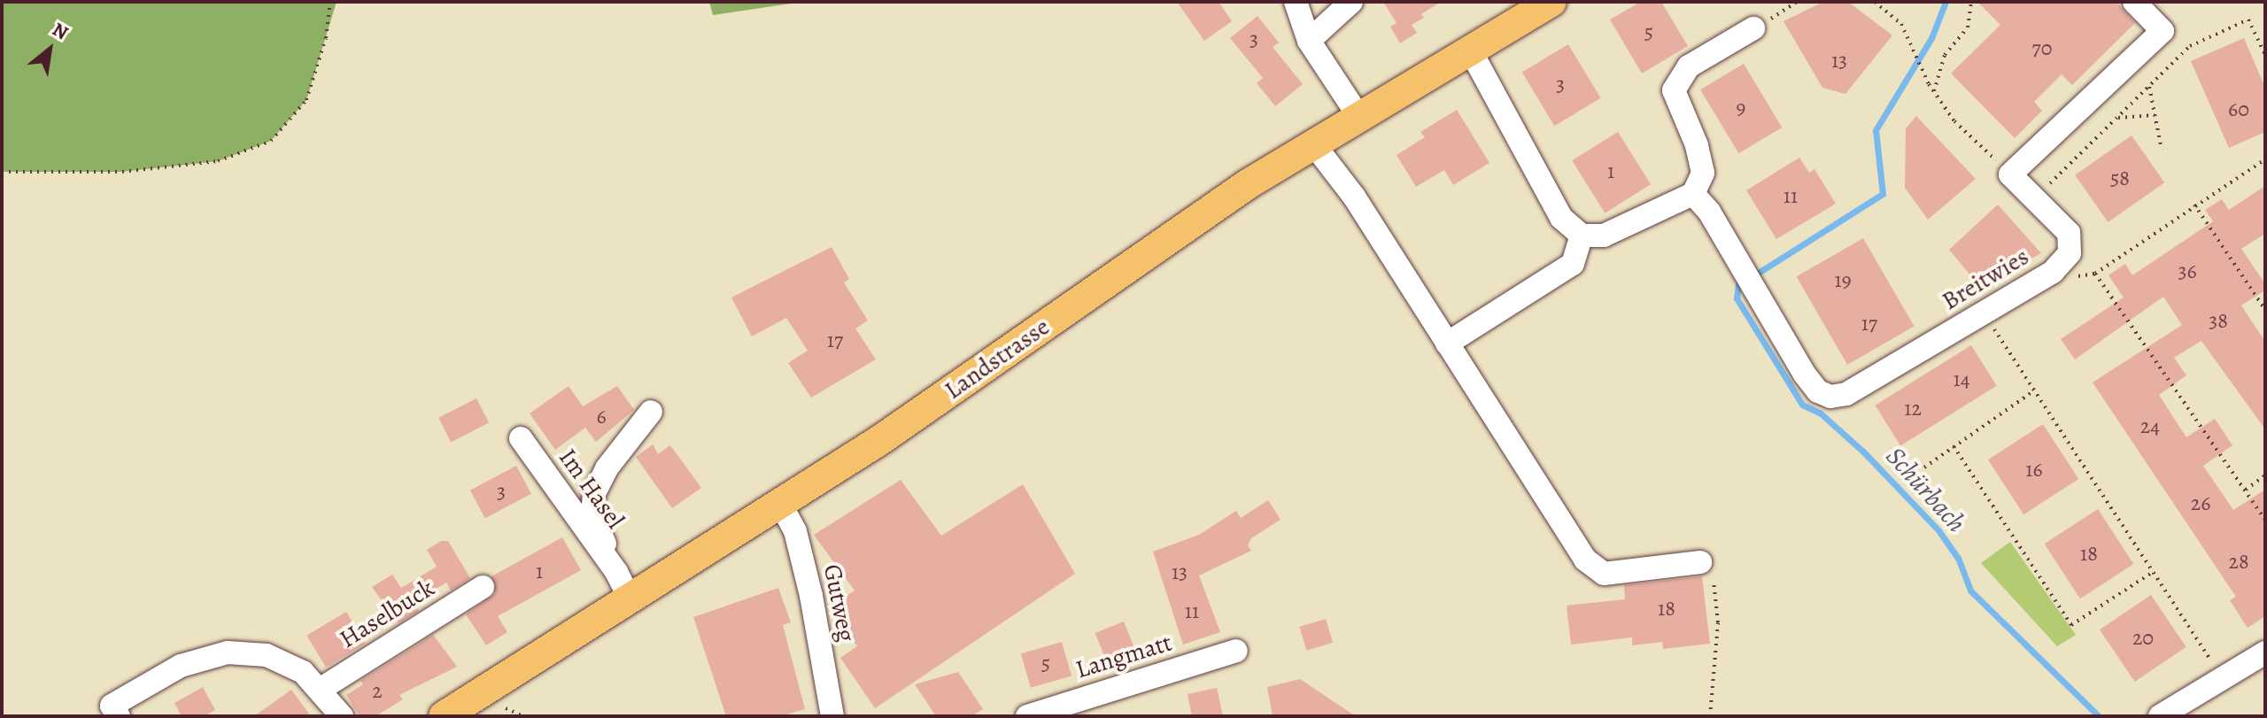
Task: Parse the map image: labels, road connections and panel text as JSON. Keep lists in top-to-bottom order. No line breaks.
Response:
{"streets":{"main road":["Landstrasse"],"street":["Breitwies","Im Hasel","Gutweg","Haselbuck","Langmatt"]},"crossings":[["Landstrasse","Im Hasel"],["Landstrasse","Gutweg"]],"water":["Schürbach"],"house_numbers":["5","3","70","13","3","9","60","1","58","11","36","19","38","17","17","14","12","6","24","16","3","26","18","28","1","13","18","11","20","5","2"],"north":"top right"}
